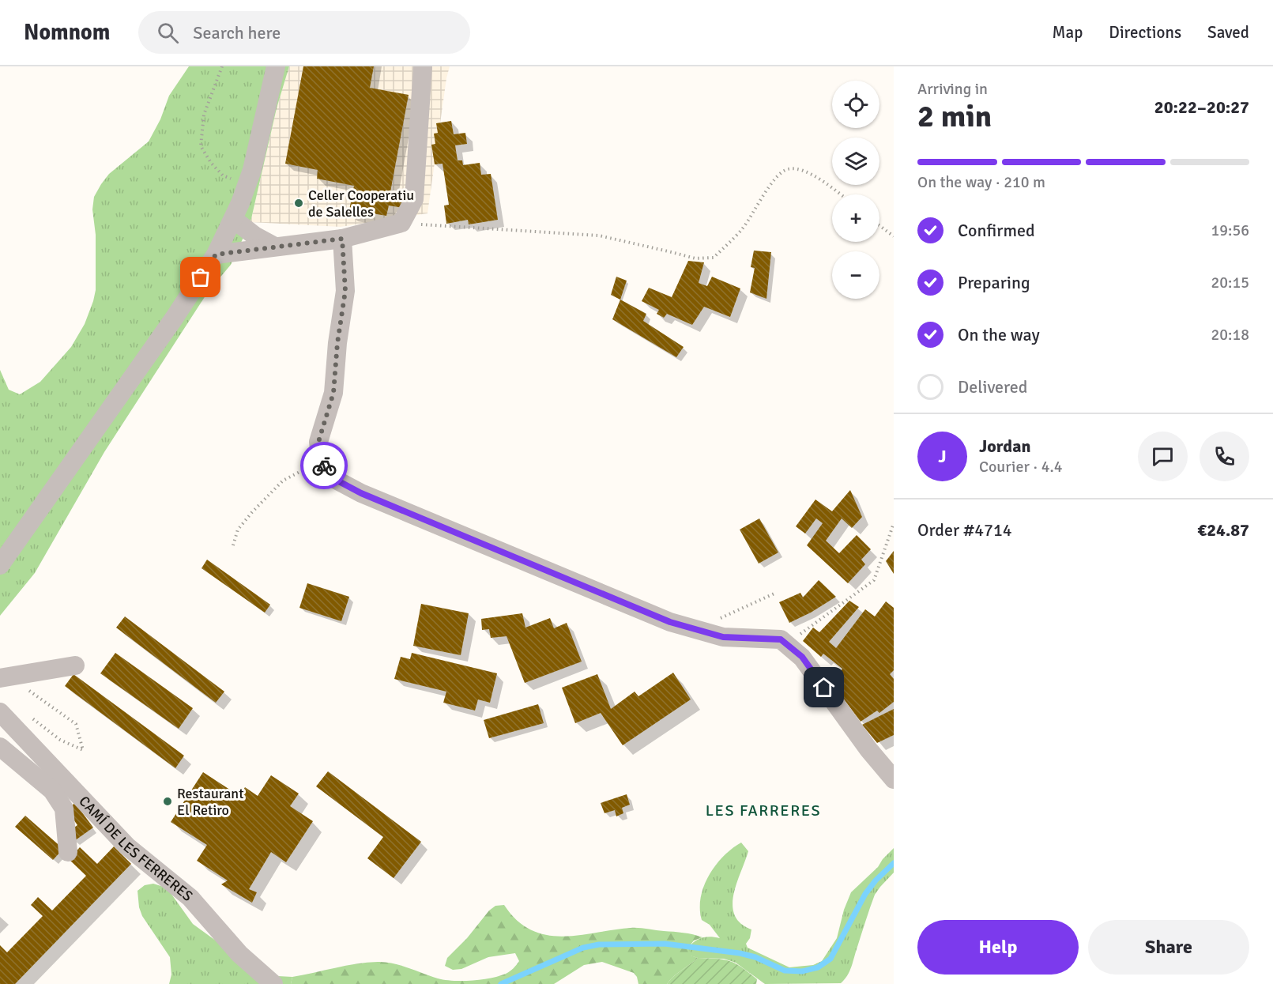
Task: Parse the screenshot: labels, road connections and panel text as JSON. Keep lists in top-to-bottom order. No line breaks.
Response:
{"streets":{"street":["CAMÍ DE LES FERRERES"]},"districts":["LES FARRERES"],"places":["Celler Cooperatiu de Salelles","Restaurant El Retiro"],"page":{"header":"Nomnom","search":"Search here","nav":["Map","Directions","Saved"],"heading":["2 min","Arriving in","20:22–20:27"],"panel":["Jordan","Courier · 4.4","Order #4714","€24.87"],"map_buttons":["+","−"],"bar":"On the way · 210 m","list":[["Confirmed","19:56"],["Preparing","20:15"],["On the way","20:18"],"Delivered"],"round":"J","buttons":["Help","Share"]}}
